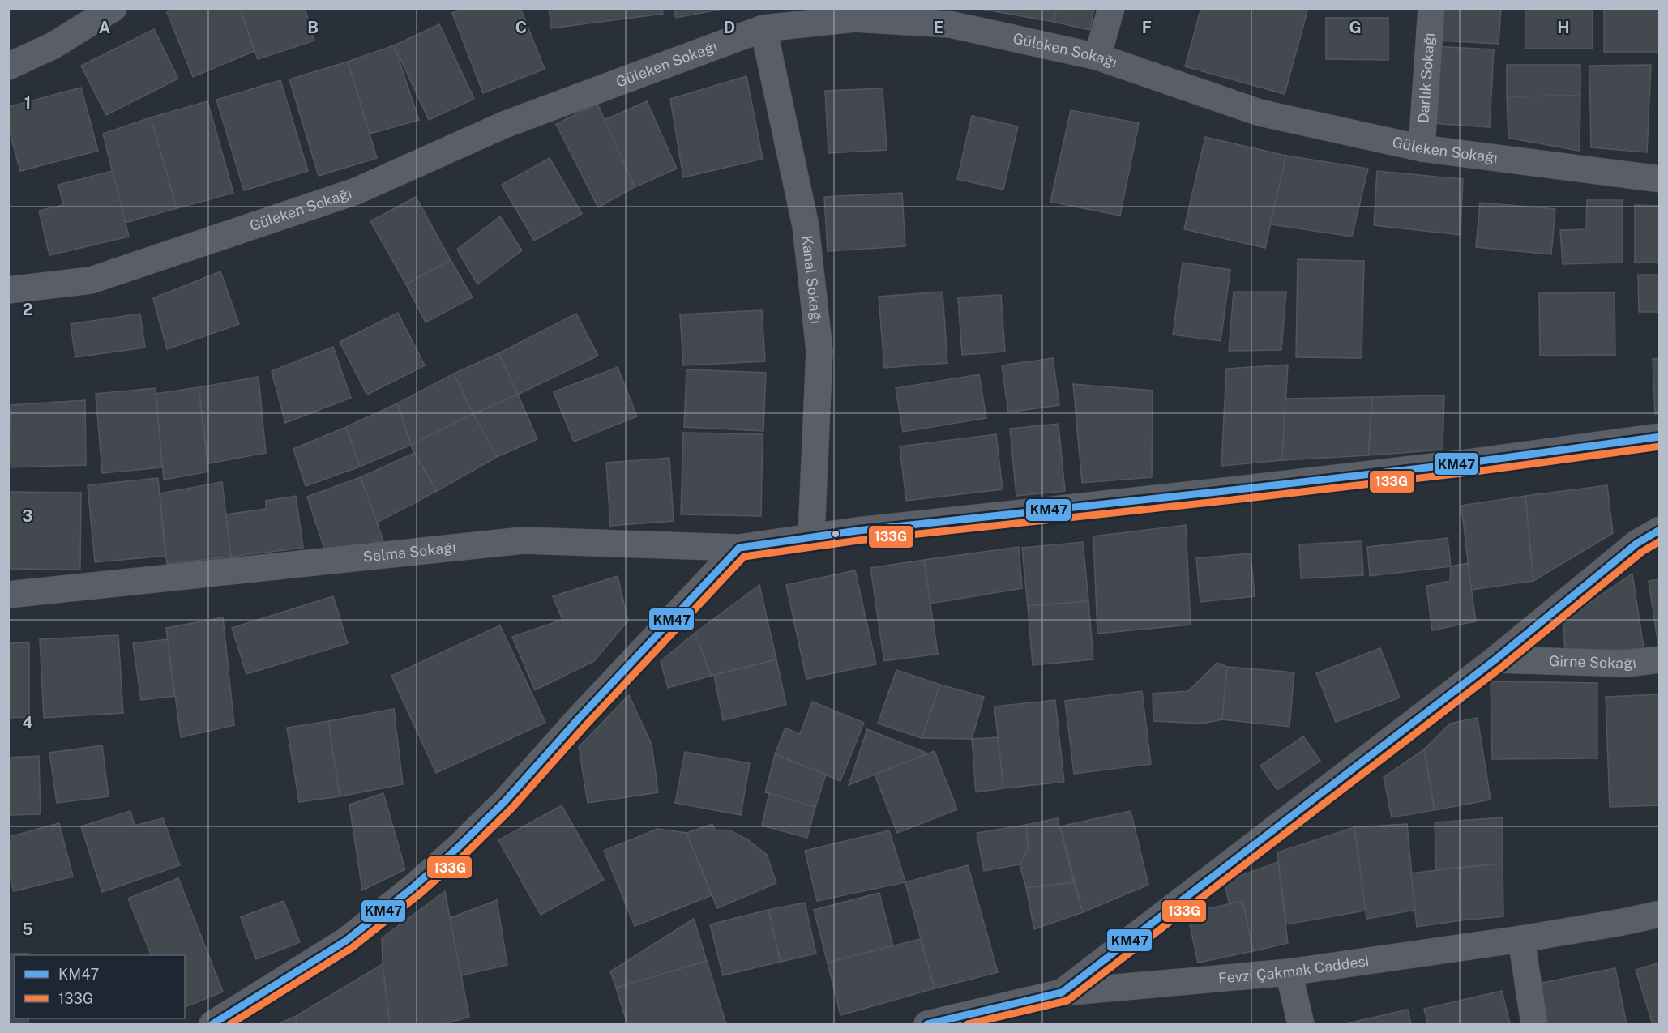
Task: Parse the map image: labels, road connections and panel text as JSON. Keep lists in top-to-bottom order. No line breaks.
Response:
{"streets":{"street":["Güleken Sokağı","Darlık Sokağı","Kanal Sokağı","Selma Sokağı","Girne Sokağı","Fevzi Çakmak Caddesi"]},"crossings":[["Güleken Sokağı","Darlık Sokağı"],["Güleken Sokağı","Kanal Sokağı"],["Kanal Sokağı","Selma Sokağı"]],"lines":["transit line KM47","transit line 133G"],"legend":["KM47","133G"],"grid":{"columns":["A","B","C","D","E","F","G","H"],"rows":["1","2","3","4","5"]}}
